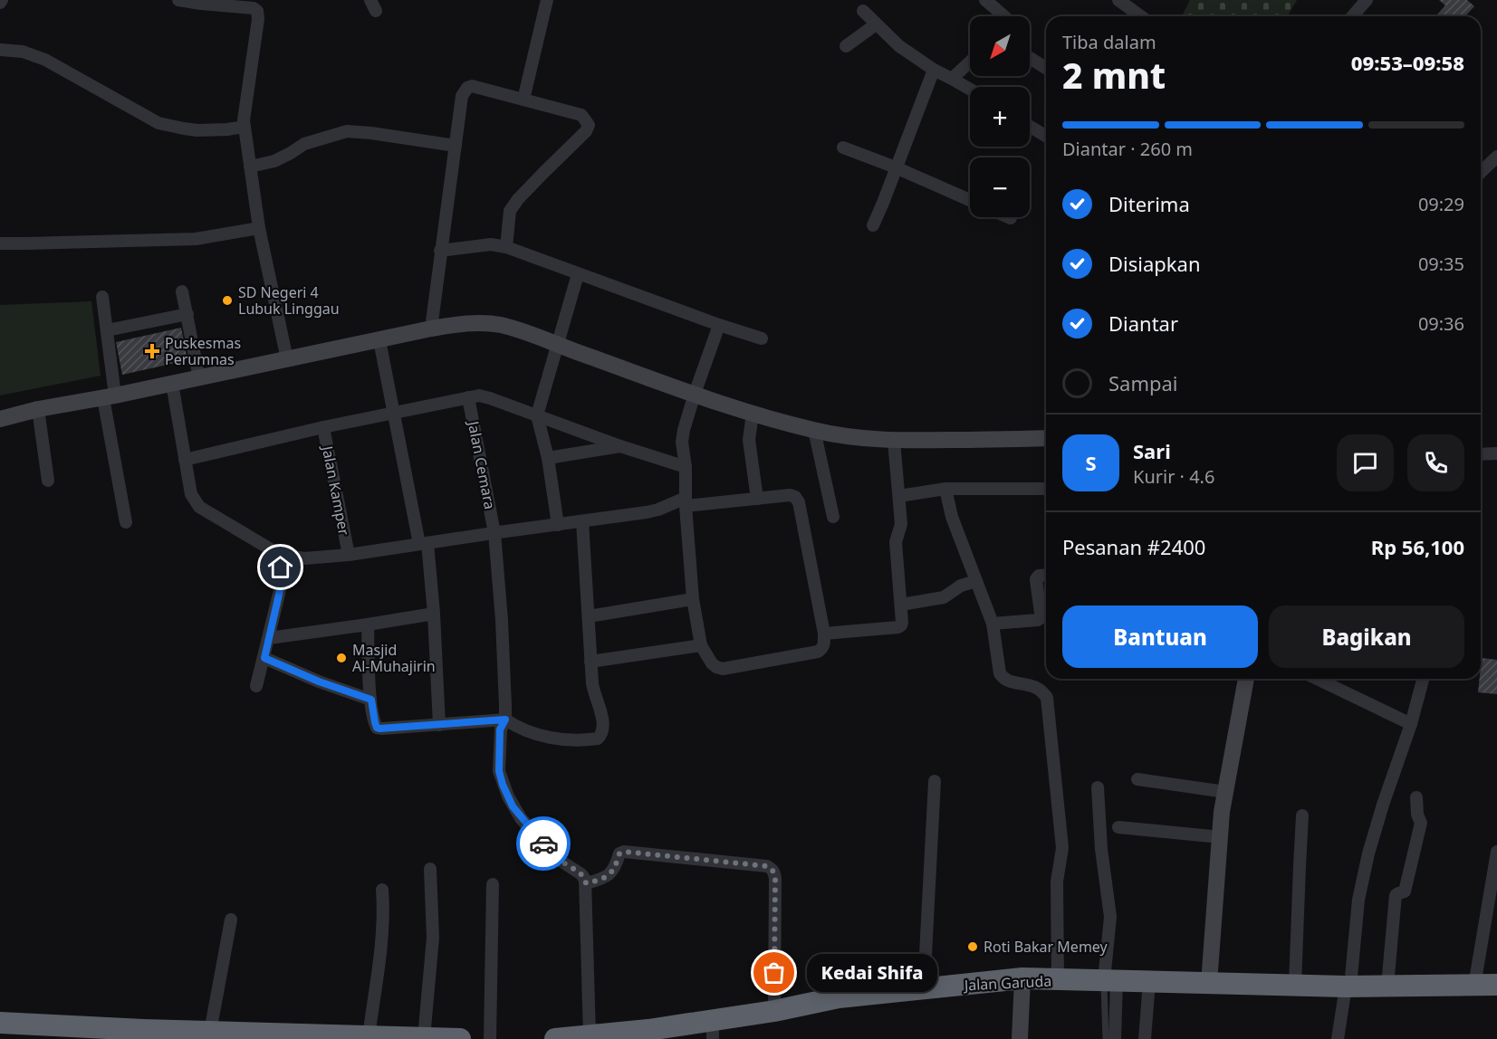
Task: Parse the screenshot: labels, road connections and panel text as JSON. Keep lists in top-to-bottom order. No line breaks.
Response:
{"streets":{"highway":["Jalan Garuda"],"street":["Jalan Cemara","Jalan Kamper"]},"places":{"other":["SD Negeri 4 Lubuk Linggau","Masjid Al-Muhajirin","Roti Bakar Memey","Kedai Shifa"],"health":["Puskesmas Perumnas"]},"north":"bottom left","page":{"map_buttons":["+","−"],"heading":["2 mnt","Tiba dalam","09:53–09:58"],"panel":["Sari","Kurir · 4.6","Pesanan #2400","Rp 56,100"],"bar":"Diantar · 260 m","list":[["Diterima","09:29"],["Disiapkan","09:35"],["Diantar","09:36"],"Sampai"],"round":"S","buttons":["Bantuan","Bagikan"],"bubble":"Kedai Shifa"}}
